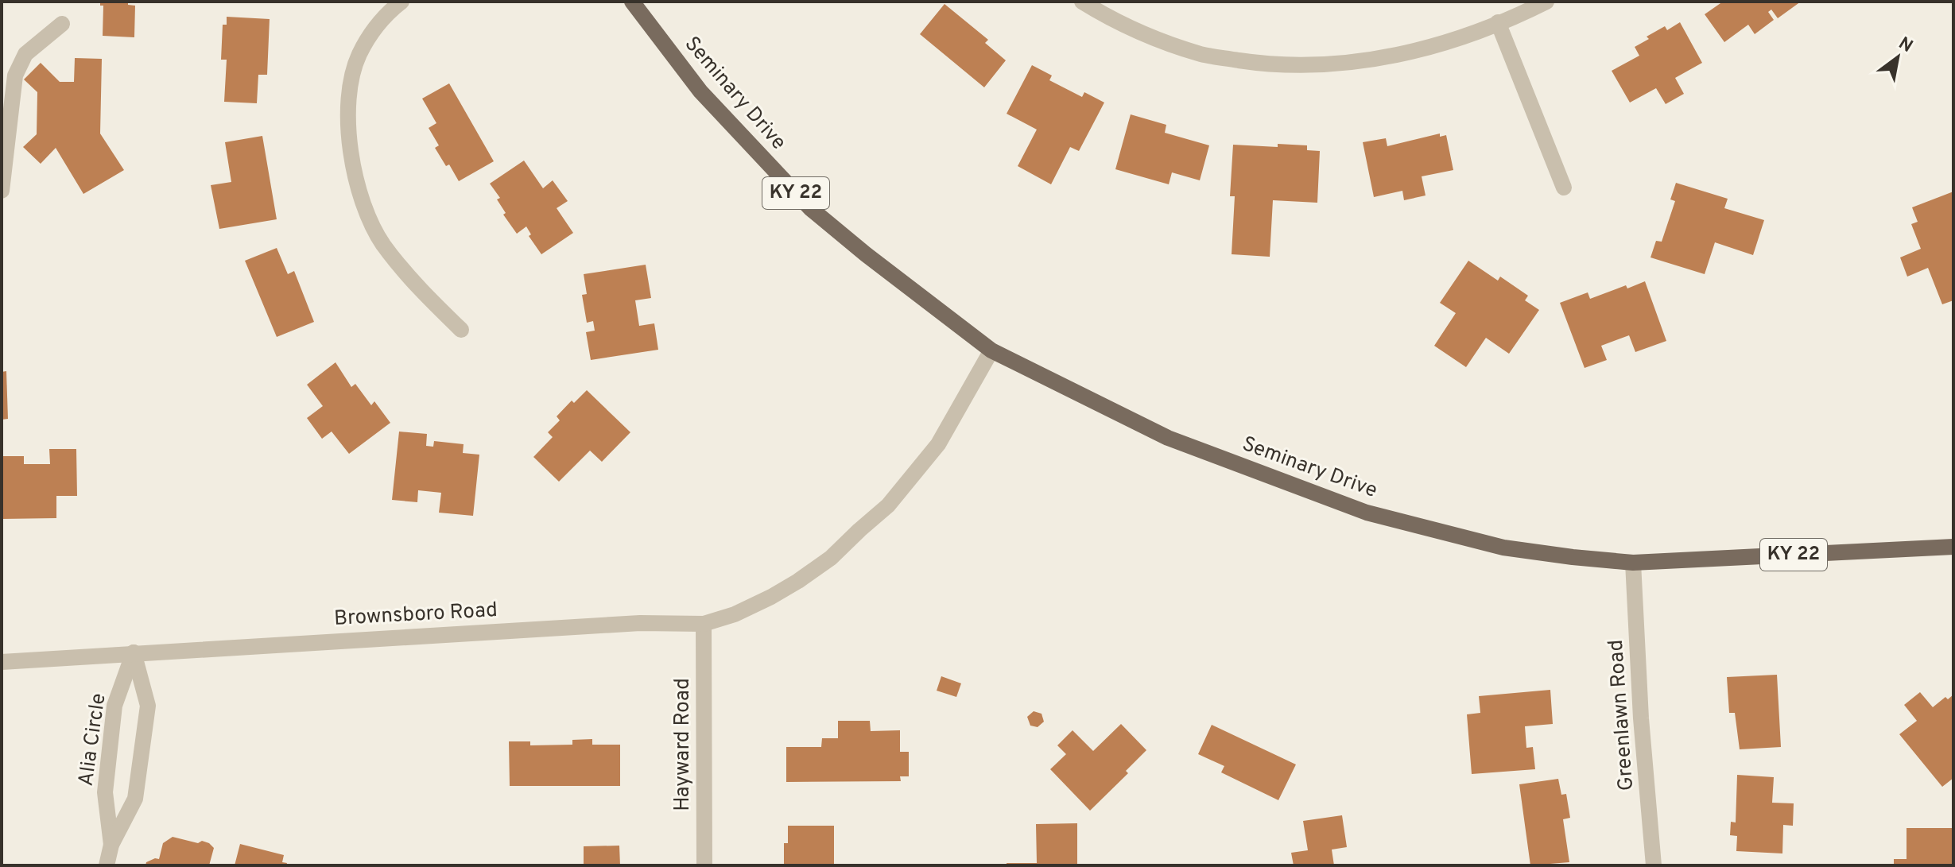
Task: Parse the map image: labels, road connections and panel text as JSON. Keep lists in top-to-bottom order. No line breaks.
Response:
{"streets":{"main road":["Seminary Drive","KY 22"],"street":["Brownsboro Road","Greenlawn Road","Alia Circle","Hayward Road"]},"crossings":[["Seminary Drive","KY 22"],["Seminary Drive","Brownsboro Road"],["Seminary Drive","Greenlawn Road"],["KY 22","Greenlawn Road"],["Brownsboro Road","Alia Circle"],["Brownsboro Road","Hayward Road"]],"north":"top right"}
